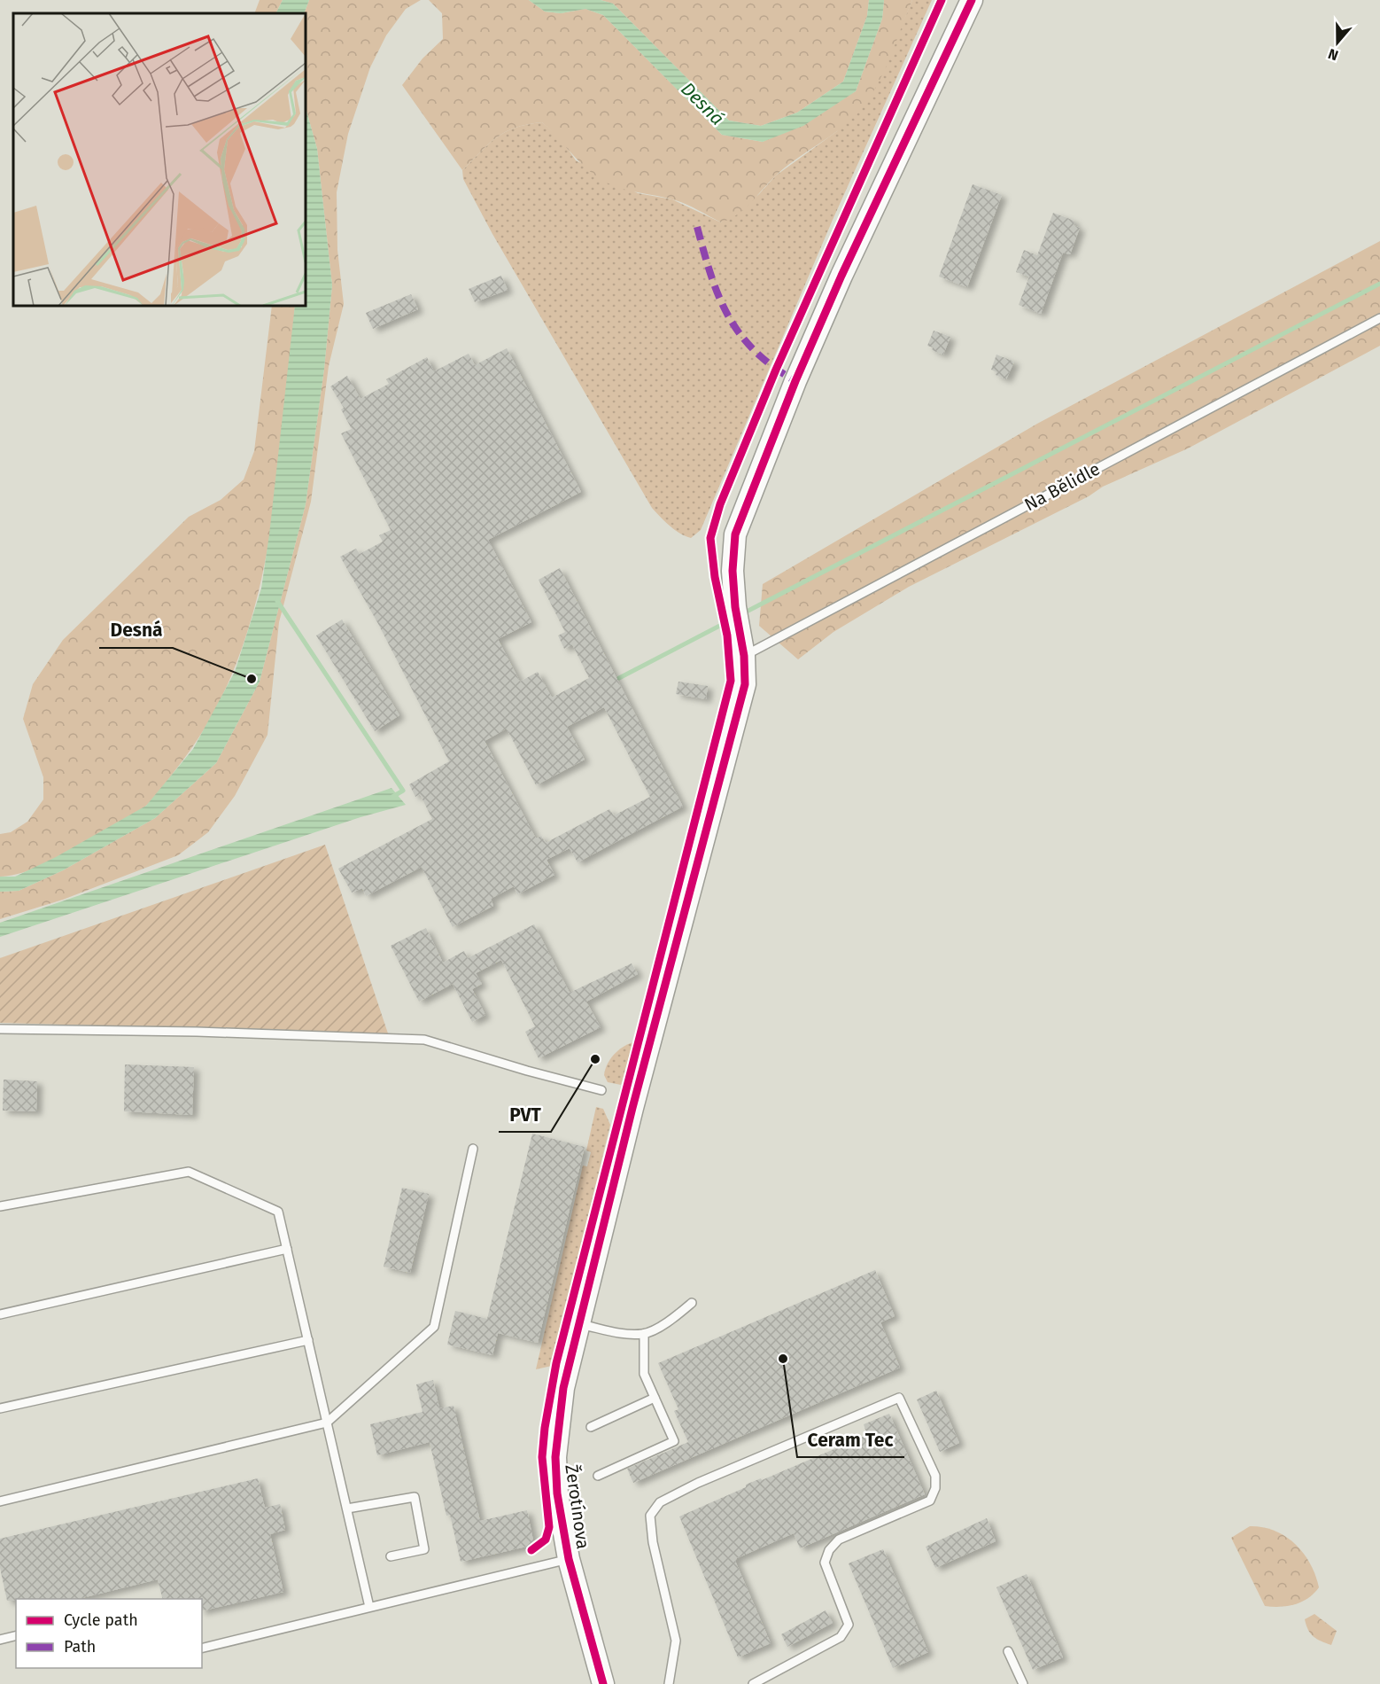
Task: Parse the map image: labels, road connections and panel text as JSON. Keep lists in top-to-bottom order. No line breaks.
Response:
{"streets":{"street":["Žerotínova"],"lane":["Na Bělidle"]},"crossings":[["Na Bělidle","Žerotínova"]],"water":["Desná"],"places":["Desná","PVT","Ceram Tec"],"legend":["Cycle path","Path"],"north":"bottom"}
